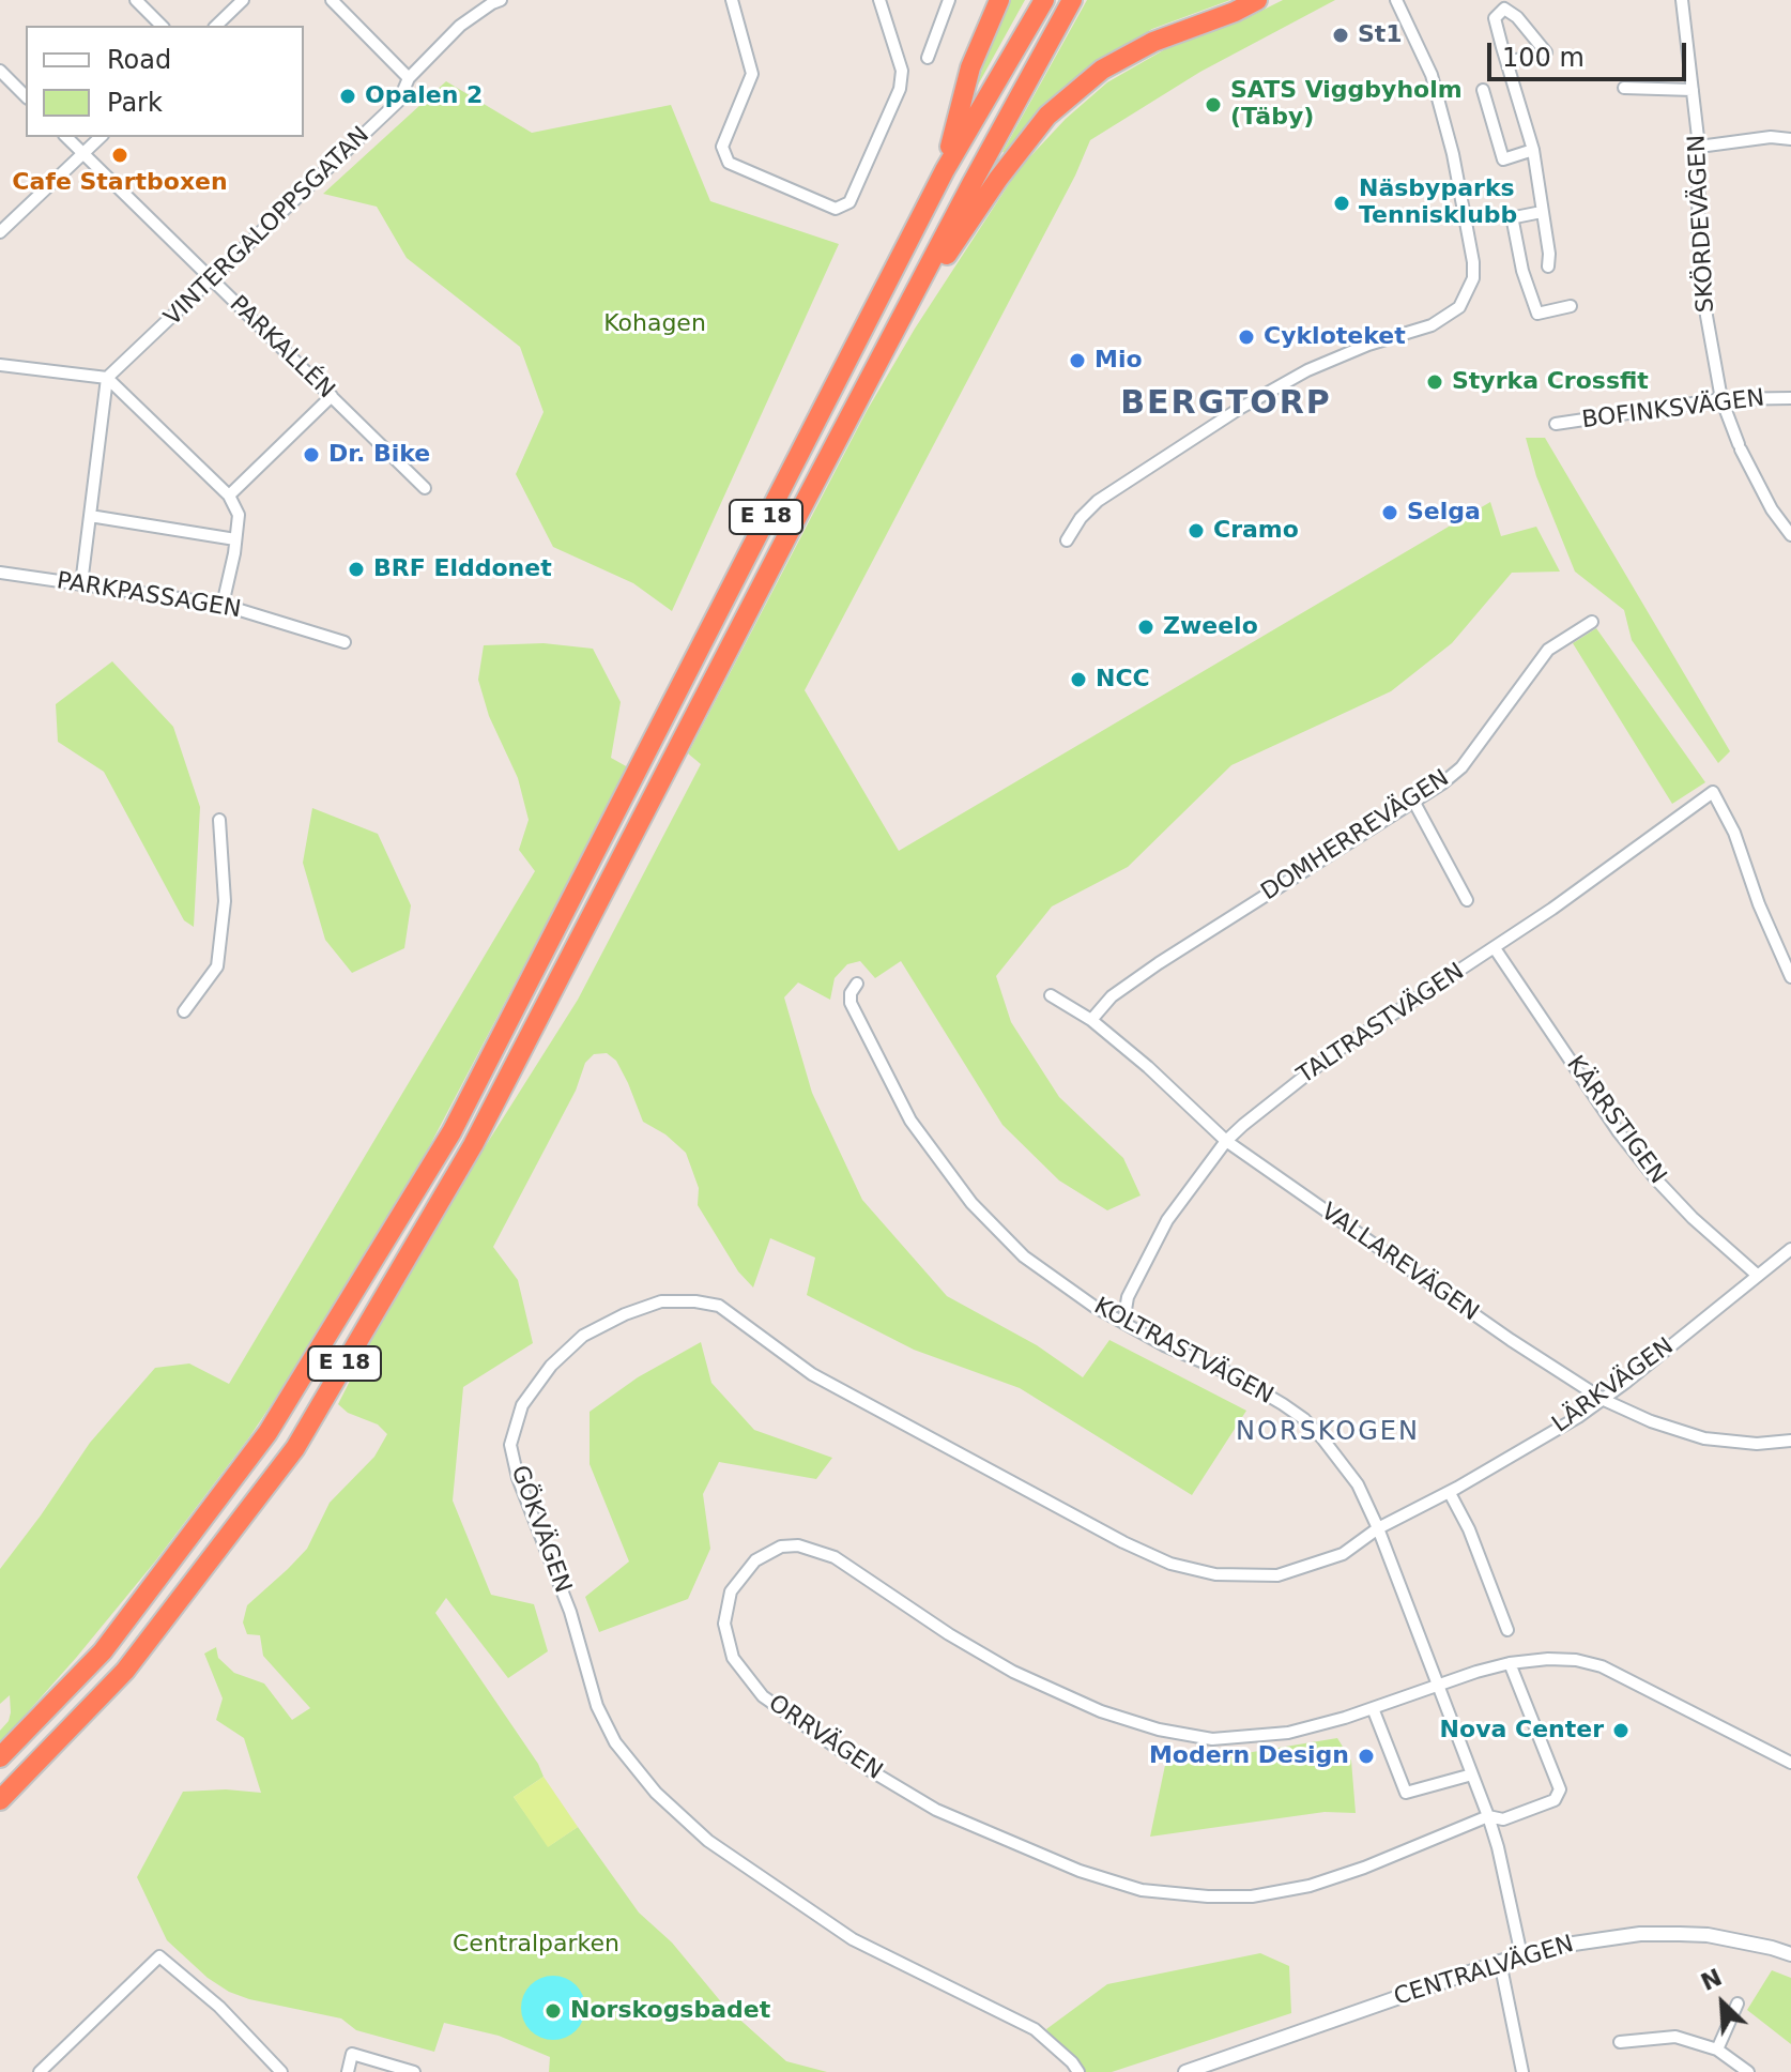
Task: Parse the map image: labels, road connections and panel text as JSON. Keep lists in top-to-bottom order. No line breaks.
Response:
{"streets":{"highway":["E 18"],"street":["SKÖRDEVÄGEN","VINTERGALOPPSGATAN","PARKALLÉN","BOFINKSVÄGEN","PARKPASSAGEN","DOMHERREVÄGEN","TALTRASTVÄGEN","KÄRRSTIGEN","VALLAREVÄGEN","KOLTRASTVÄGEN","LÄRKVÄGEN","GÖKVÄGEN","ORRVÄGEN","CENTRALVÄGEN"]},"crossings":[["SKÖRDEVÄGEN","BOFINKSVÄGEN"],["VINTERGALOPPSGATAN","PARKALLÉN"],["DOMHERREVÄGEN","VALLAREVÄGEN"],["TALTRASTVÄGEN","KÄRRSTIGEN"],["TALTRASTVÄGEN","VALLAREVÄGEN"],["TALTRASTVÄGEN","KOLTRASTVÄGEN"],["KÄRRSTIGEN","LÄRKVÄGEN"],["VALLAREVÄGEN","LÄRKVÄGEN"],["KOLTRASTVÄGEN","LÄRKVÄGEN"],["KOLTRASTVÄGEN","GÖKVÄGEN"],["KOLTRASTVÄGEN","ORRVÄGEN"],["KOLTRASTVÄGEN","CENTRALVÄGEN"],["LÄRKVÄGEN","GÖKVÄGEN"]],"districts":["BERGTORP","NORSKOGEN"],"parks":["Kohagen","Centralparken"],"places":["St1","Opalen 2","SATS Viggbyholm (Täby)","Cafe Startboxen","Näsbyparks Tennisklubb","Cykloteket","Mio","Styrka Crossfit","Dr. Bike","Selga","Cramo","BRF Elddonet","Zweelo","NCC","Nova Center","Modern Design","Norskogsbadet"],"legend":["Road","Park"],"scale_bar":"100 m","north":"top left"}
